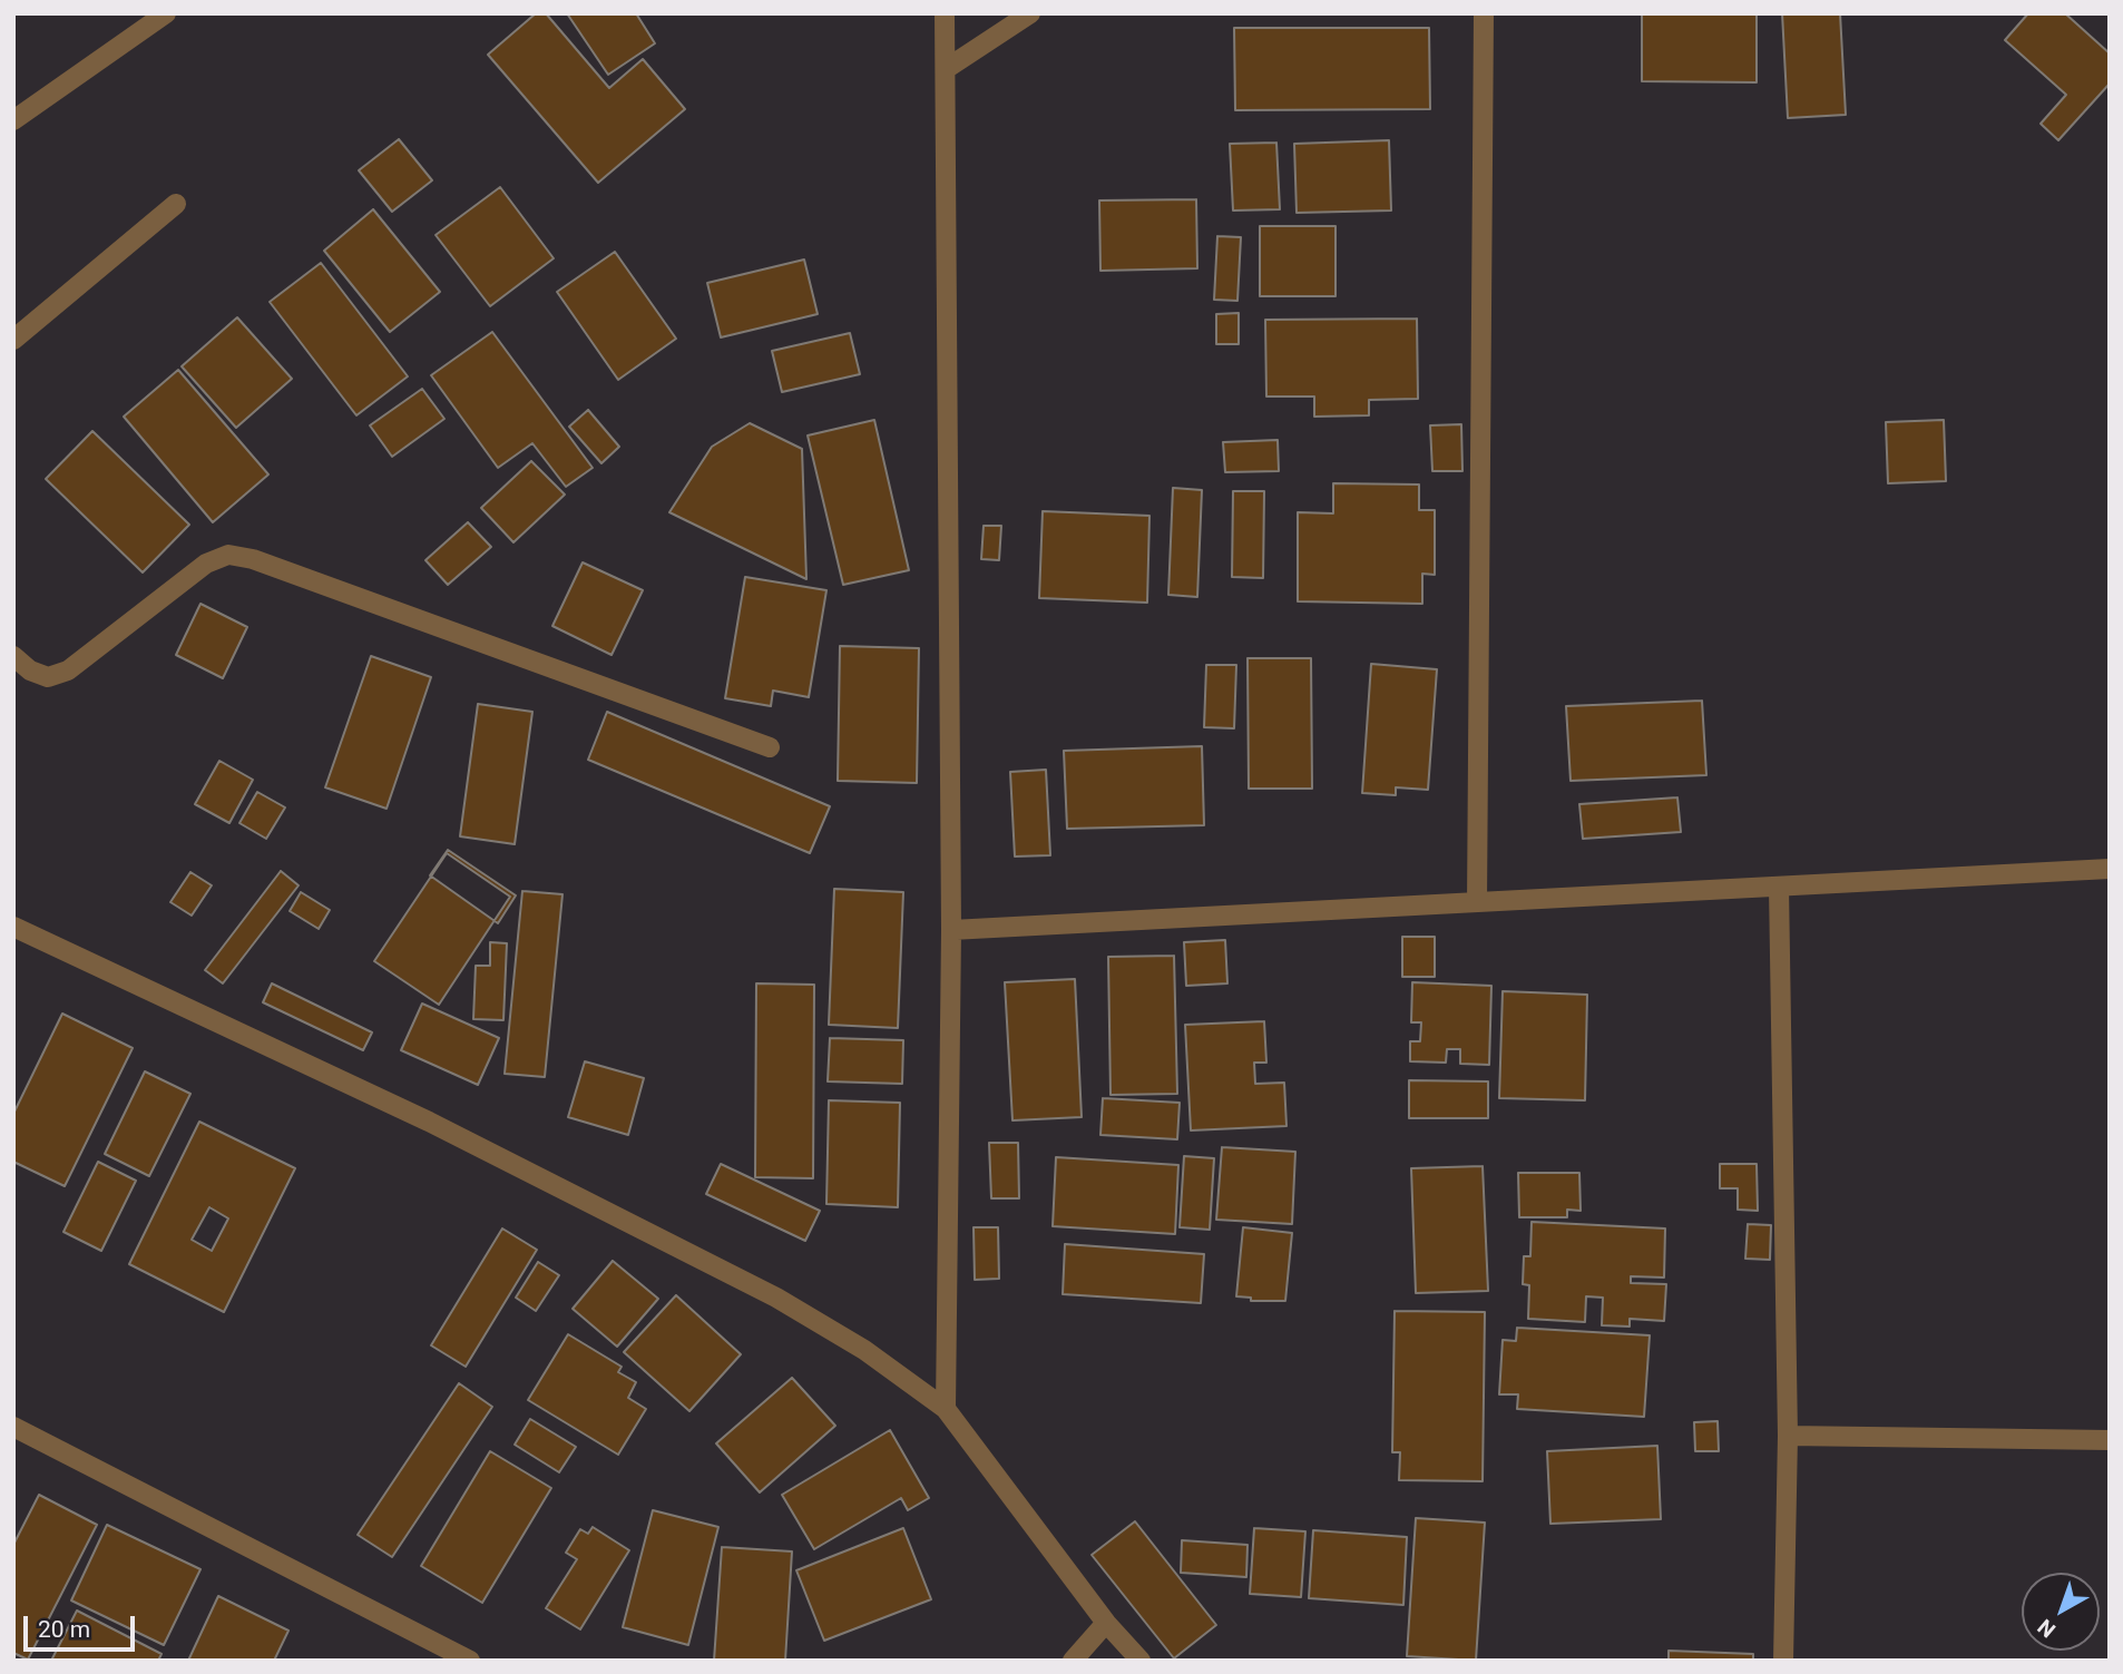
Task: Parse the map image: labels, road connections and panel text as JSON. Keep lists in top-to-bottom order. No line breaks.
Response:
{"scale_bar":"20 m","north":"bottom left"}
